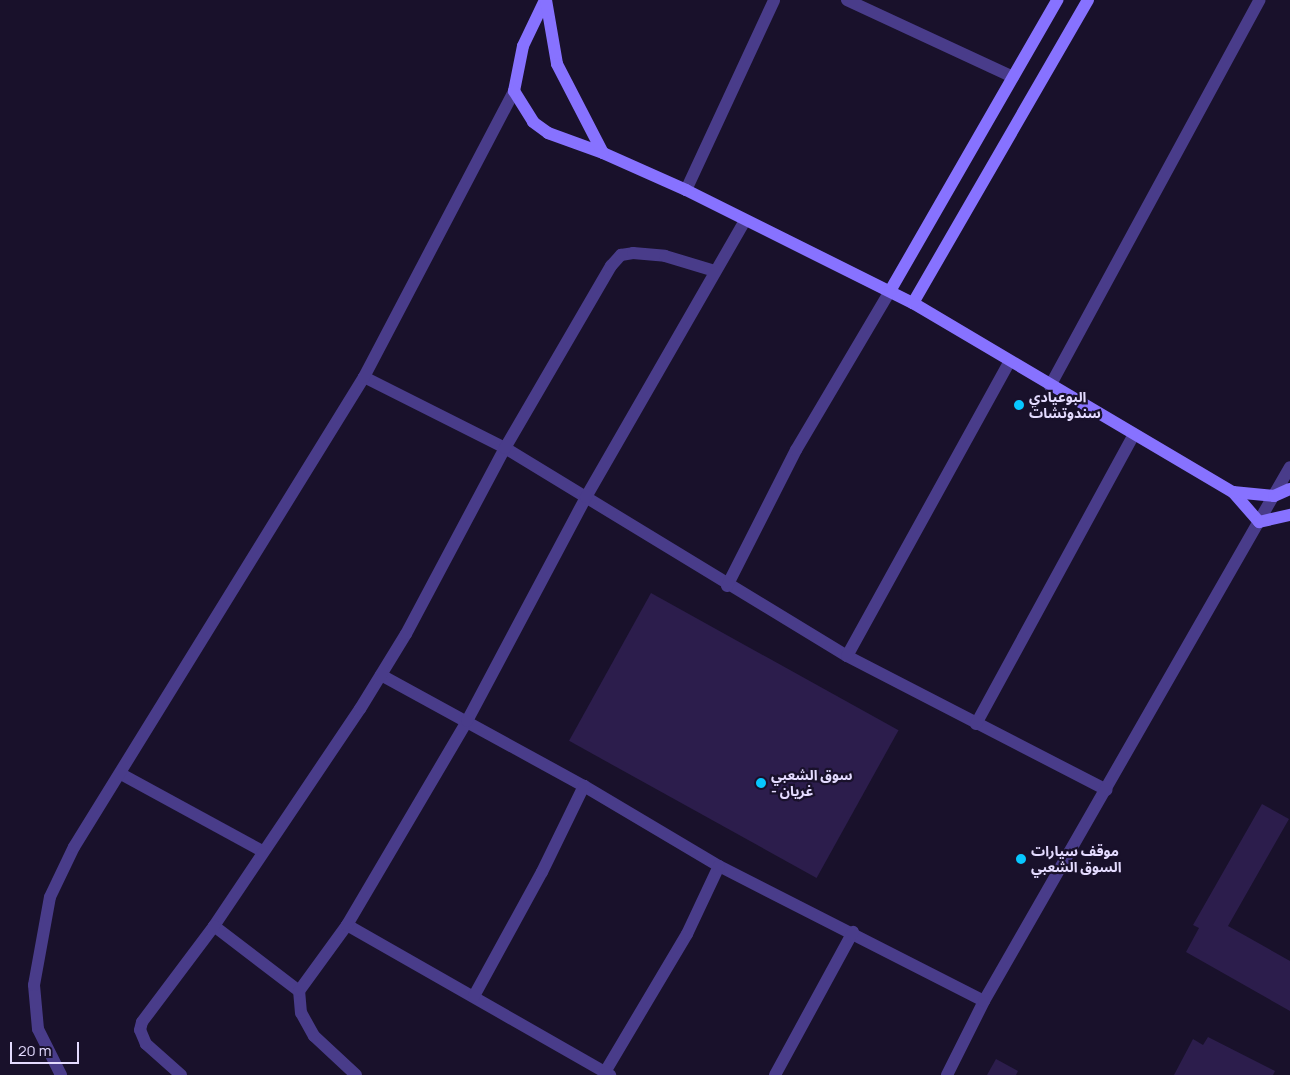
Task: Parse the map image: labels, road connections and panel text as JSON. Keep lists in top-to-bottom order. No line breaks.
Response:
{"places":["البوعيادي سندوتشات","سوق الشعبي - غريان","موقف سيارات السوق الشعبي"],"scale_bar":"20 m"}
